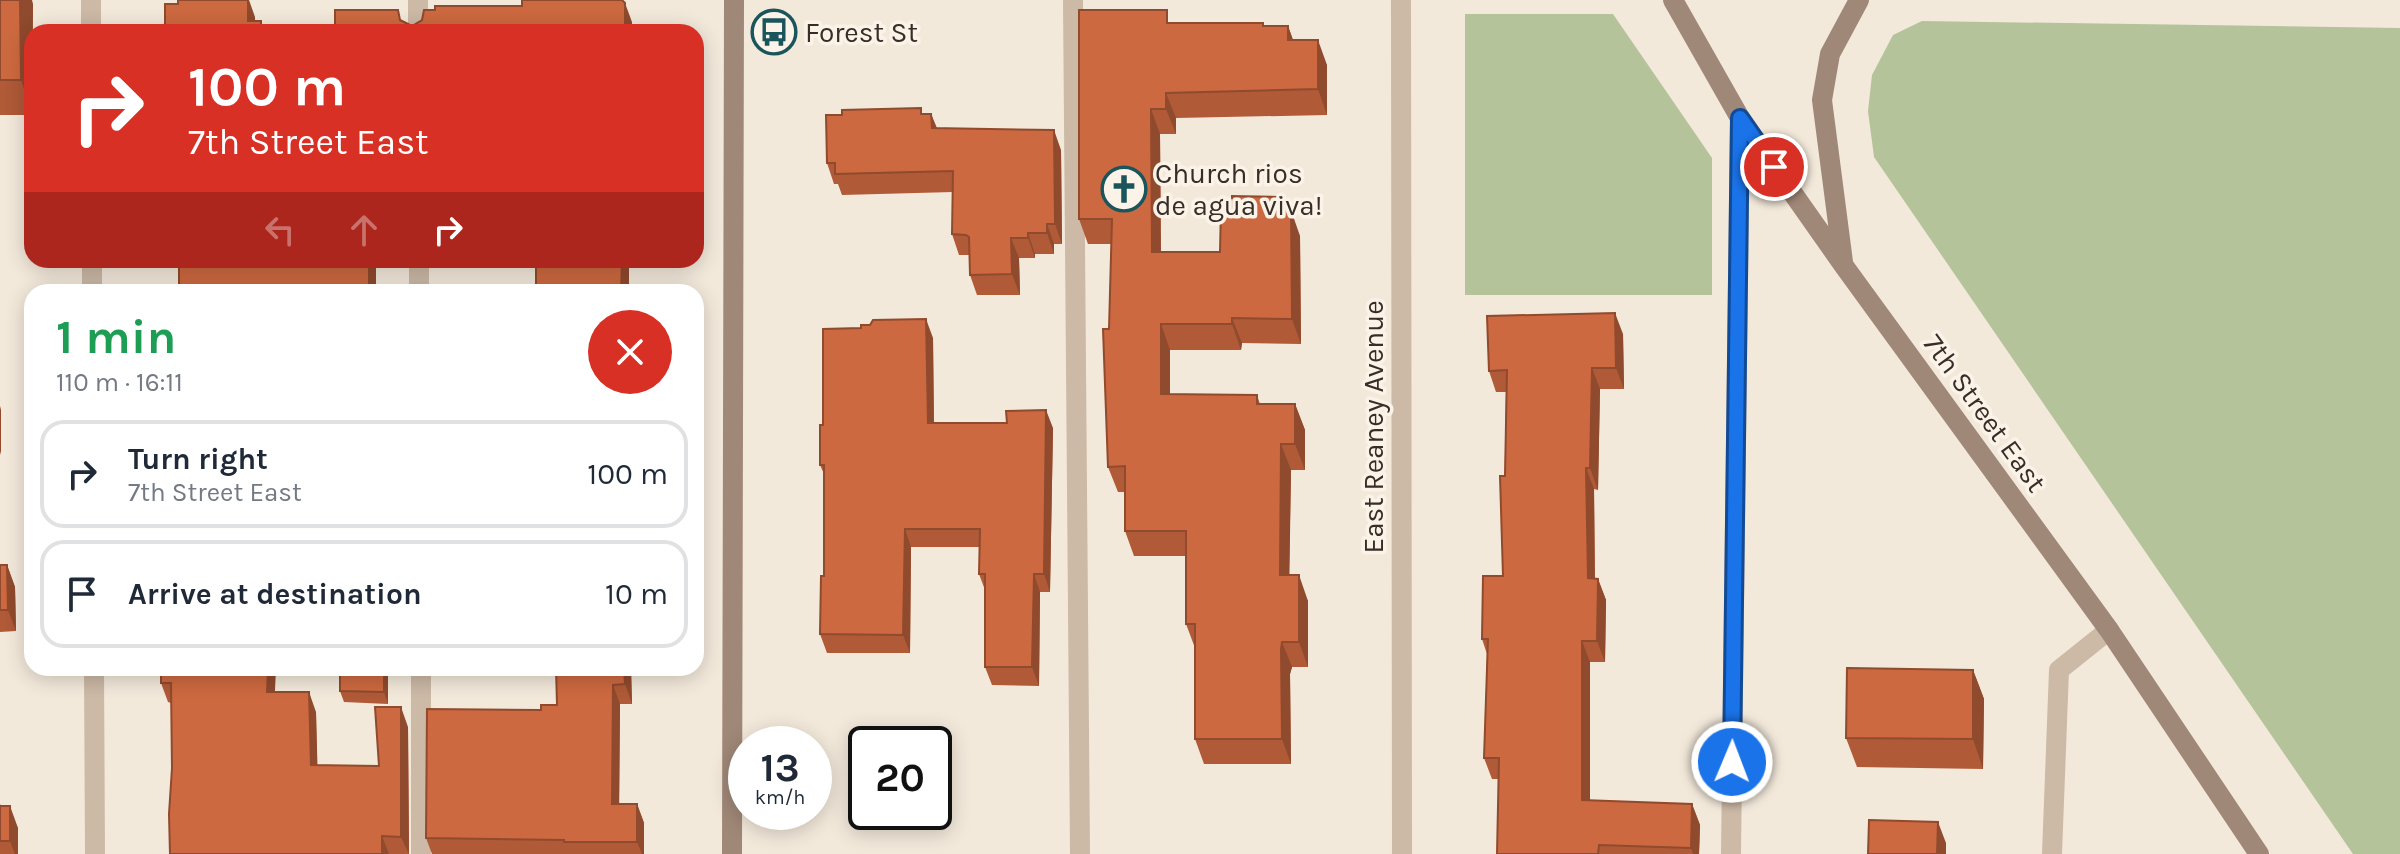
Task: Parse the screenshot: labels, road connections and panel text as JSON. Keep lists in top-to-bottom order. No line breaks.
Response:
{"streets":{"street":["7th Street East","East Reaney Avenue"]},"places":{"bus stop":["Forest St"],"church":["Church rios de agua viva!"]},"page":{"turn":["100 m","7th Street East"],"heading":["1 min","110 m · 16:11"],"list":[{"name":"Turn right","note":"7th Street East","value":"100 m"},{"name":"Arrive at destination","value":"10 m"}],"speed":"13 km/h","limit":"20"}}
